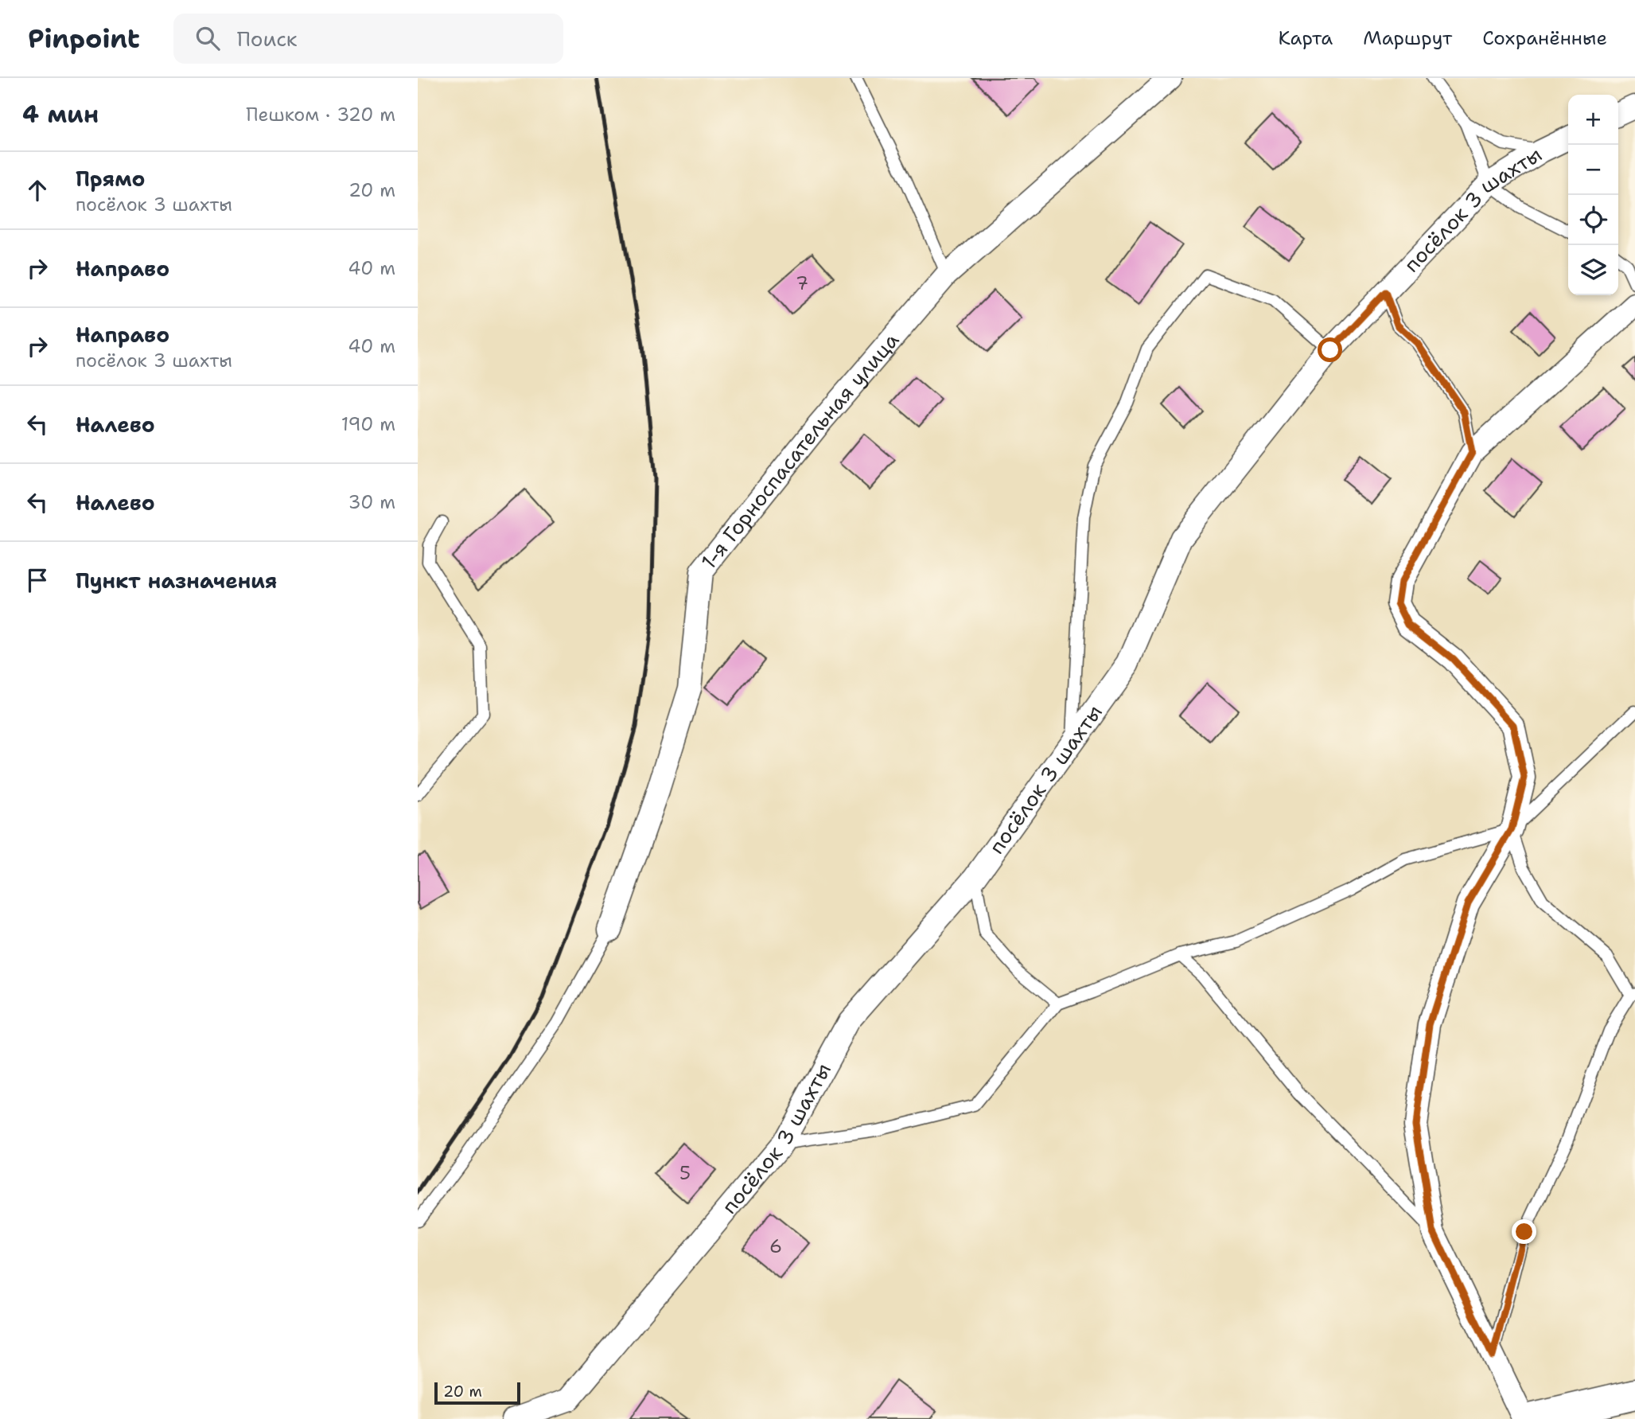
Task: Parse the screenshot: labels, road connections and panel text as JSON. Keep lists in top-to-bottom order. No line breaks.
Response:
{"streets":{"street":["посёлок 3 шахты","1-я Горноспасательная улица"]},"house_numbers":["7","5","6"],"scale_bar":"20 m","page":{"header":"Pinpoint","search":"Поиск","nav":["Карта","Маршрут","Сохранённые"],"heading":["4 мин","Пешком · 320 m"],"map_buttons":["+","−"],"list":[["Прямо","посёлок 3 шахты","20 m"],["Направо","40 m"],["Направо","посёлок 3 шахты","40 m"],["Налево","190 m"],["Налево","30 m"],"Пункт назначения"],"scale":"20 m"}}
